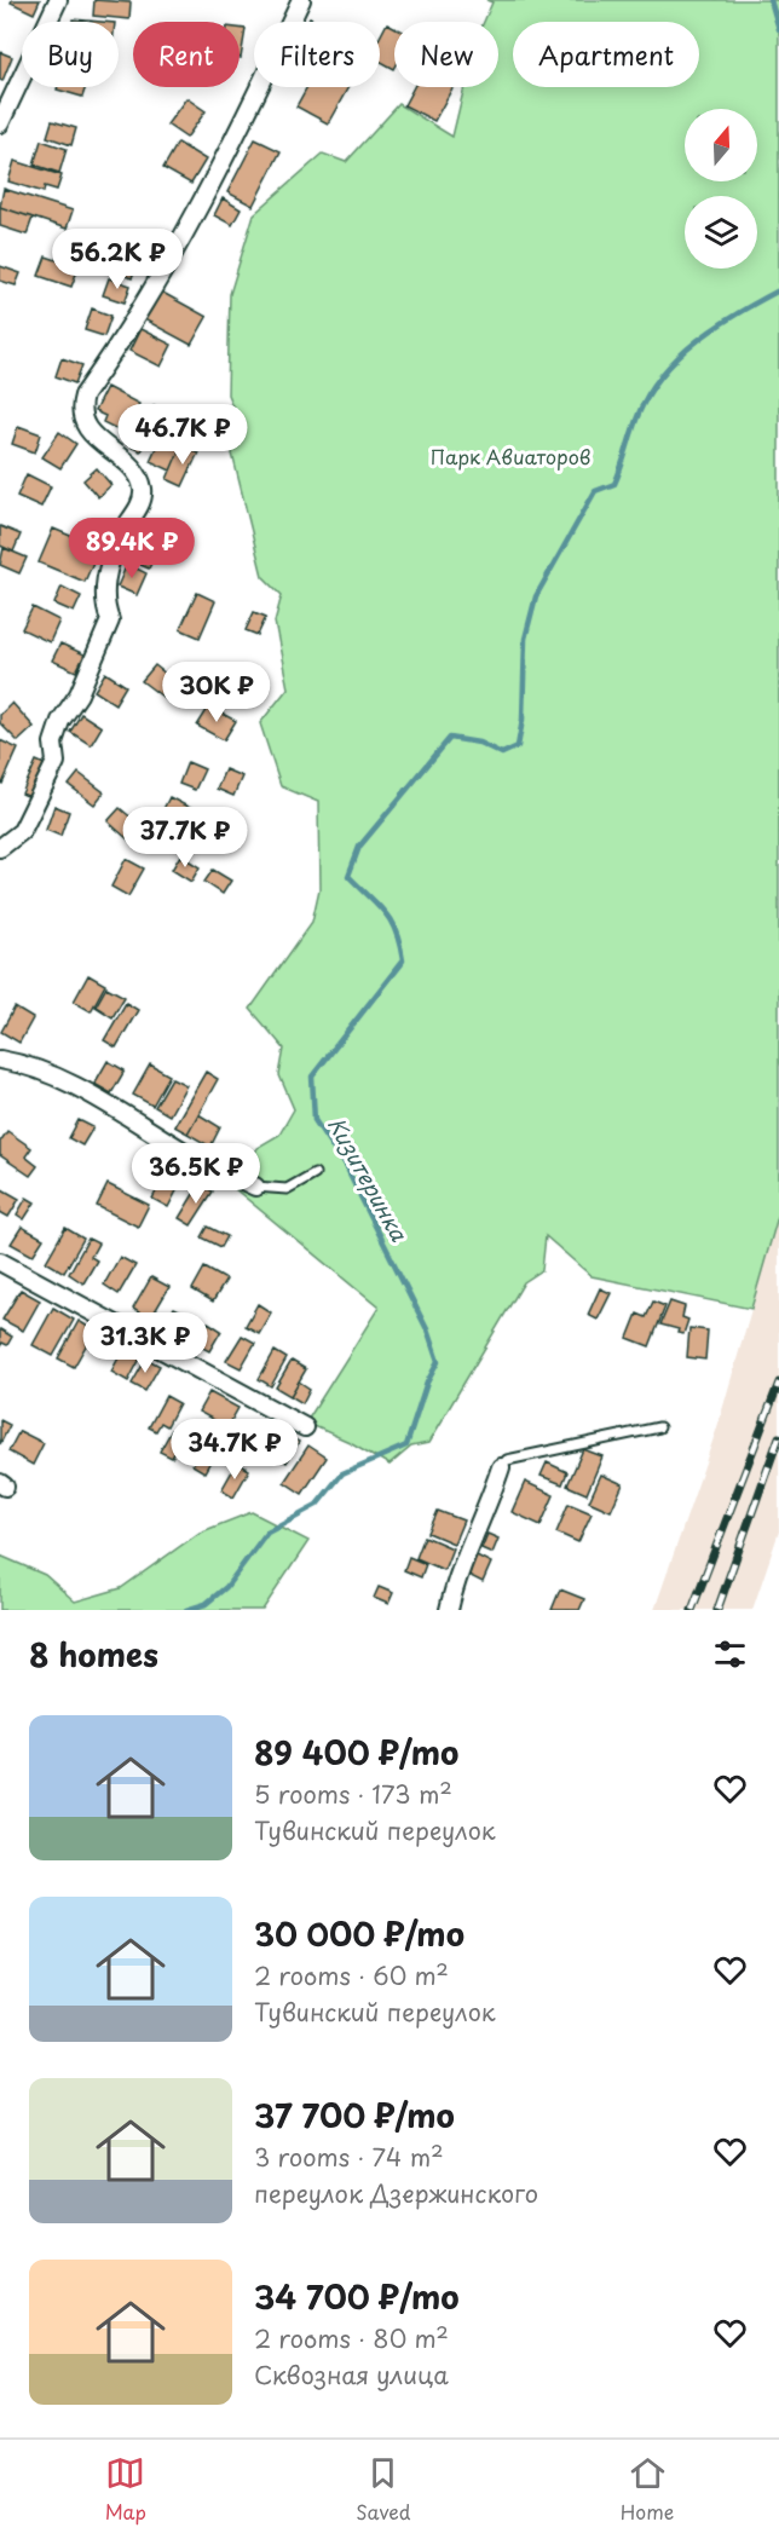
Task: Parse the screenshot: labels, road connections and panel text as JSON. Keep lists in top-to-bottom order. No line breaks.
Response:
{"water":["Кизитеринка"],"parks":["Парк Авиаторов"],"north":"top","page":{"chip":["Buy","Rent","Filters","New","Apartment"],"price":["56.2K ₽","46.7K ₽","89.4K ₽","30K ₽","37.7K ₽","36.5K ₽","31.3K ₽","34.7K ₽"],"heading":"8 homes","list":[{"name":"89 400 ₽/mo","note":"5 rooms · 173 m² · Тувинский переулок"},{"name":"30 000 ₽/mo","note":"2 rooms · 60 m² · Тувинский переулок"},{"name":"37 700 ₽/mo","note":"3 rooms · 74 m² · переулок Дзержинского"},{"name":"34 700 ₽/mo","note":"2 rooms · 80 m² · Сквозная улица"}],"tabs":["Map","Saved","Home"]}}
